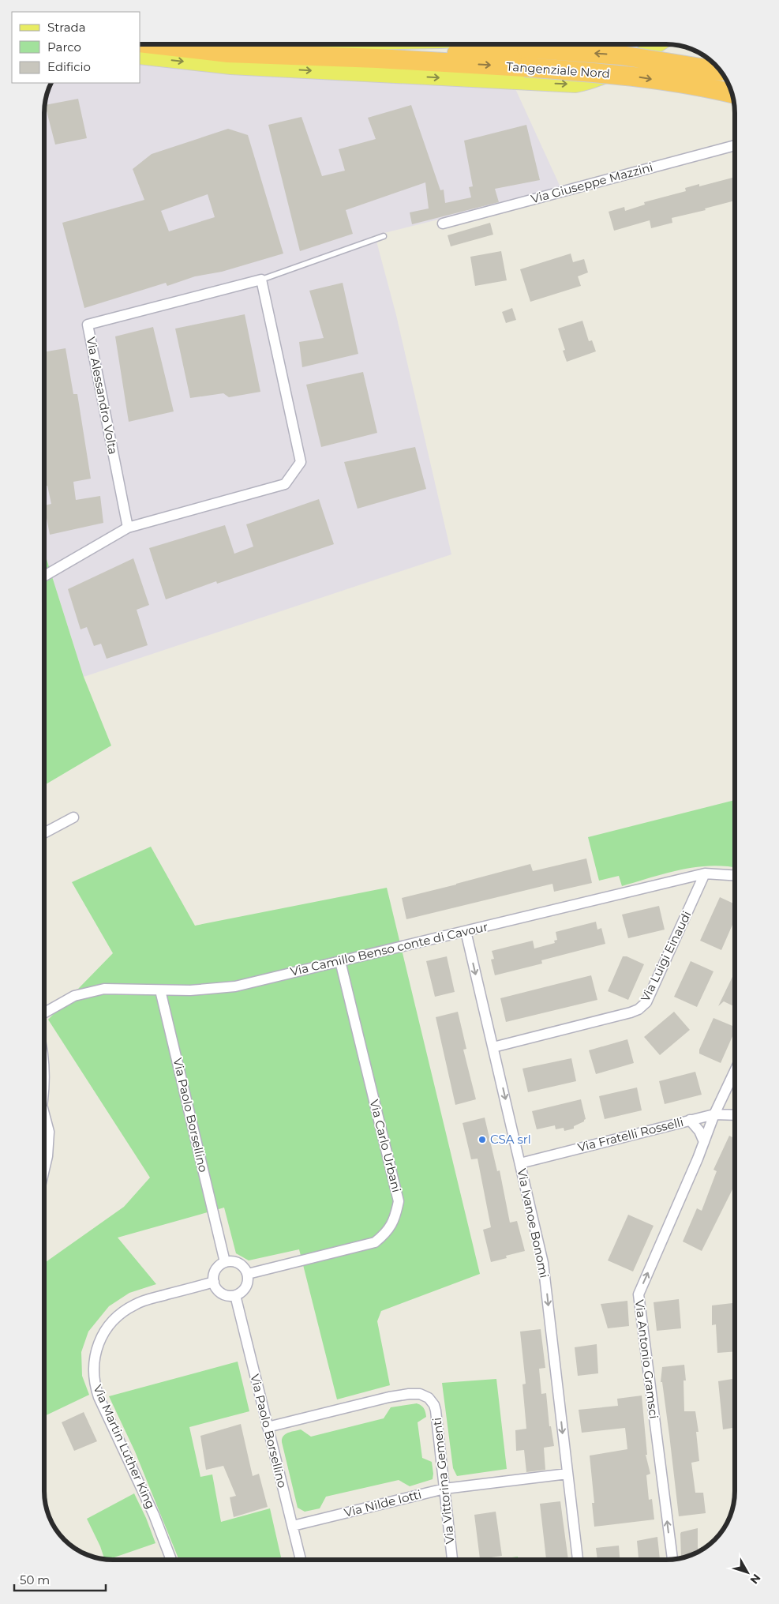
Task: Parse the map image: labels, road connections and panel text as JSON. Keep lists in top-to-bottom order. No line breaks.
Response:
{"streets":{"highway":["Tangenziale Nord"],"street":["Via Giuseppe Mazzini","Via Alessandro Volta","Via Camillo Benso conte di Cavour","Via Luigi Einaudi","Via Paolo Borsellino","Via Fratelli Rosselli","Via Carlo Urbani","Via Ivanoe Bonomi","Via Antonio Gramsci","Via Martin Luther King","Via Vittorina Gementi","Via Nilde Iotti"]},"crossings":[["Via Camillo Benso conte di Cavour","Via Luigi Einaudi"],["Via Camillo Benso conte di Cavour","Via Paolo Borsellino"],["Via Camillo Benso conte di Cavour","Via Carlo Urbani"],["Via Camillo Benso conte di Cavour","Via Ivanoe Bonomi"],["Via Luigi Einaudi","Via Ivanoe Bonomi"],["Via Paolo Borsellino","Via Carlo Urbani"],["Via Paolo Borsellino","Via Martin Luther King"],["Via Paolo Borsellino","Via Vittorina Gementi"],["Via Paolo Borsellino","Via Nilde Iotti"],["Via Fratelli Rosselli","Via Ivanoe Bonomi"],["Via Fratelli Rosselli","Via Antonio Gramsci"],["Via Carlo Urbani","Via Martin Luther King"],["Via Ivanoe Bonomi","Via Nilde Iotti"],["Via Vittorina Gementi","Via Nilde Iotti"]],"one_way":["Via Ivanoe Bonomi","Via Antonio Gramsci"],"places":["CSA srl"],"legend":["Strada","Parco","Edificio"],"scale_bar":"50 m","north":"bottom right"}
